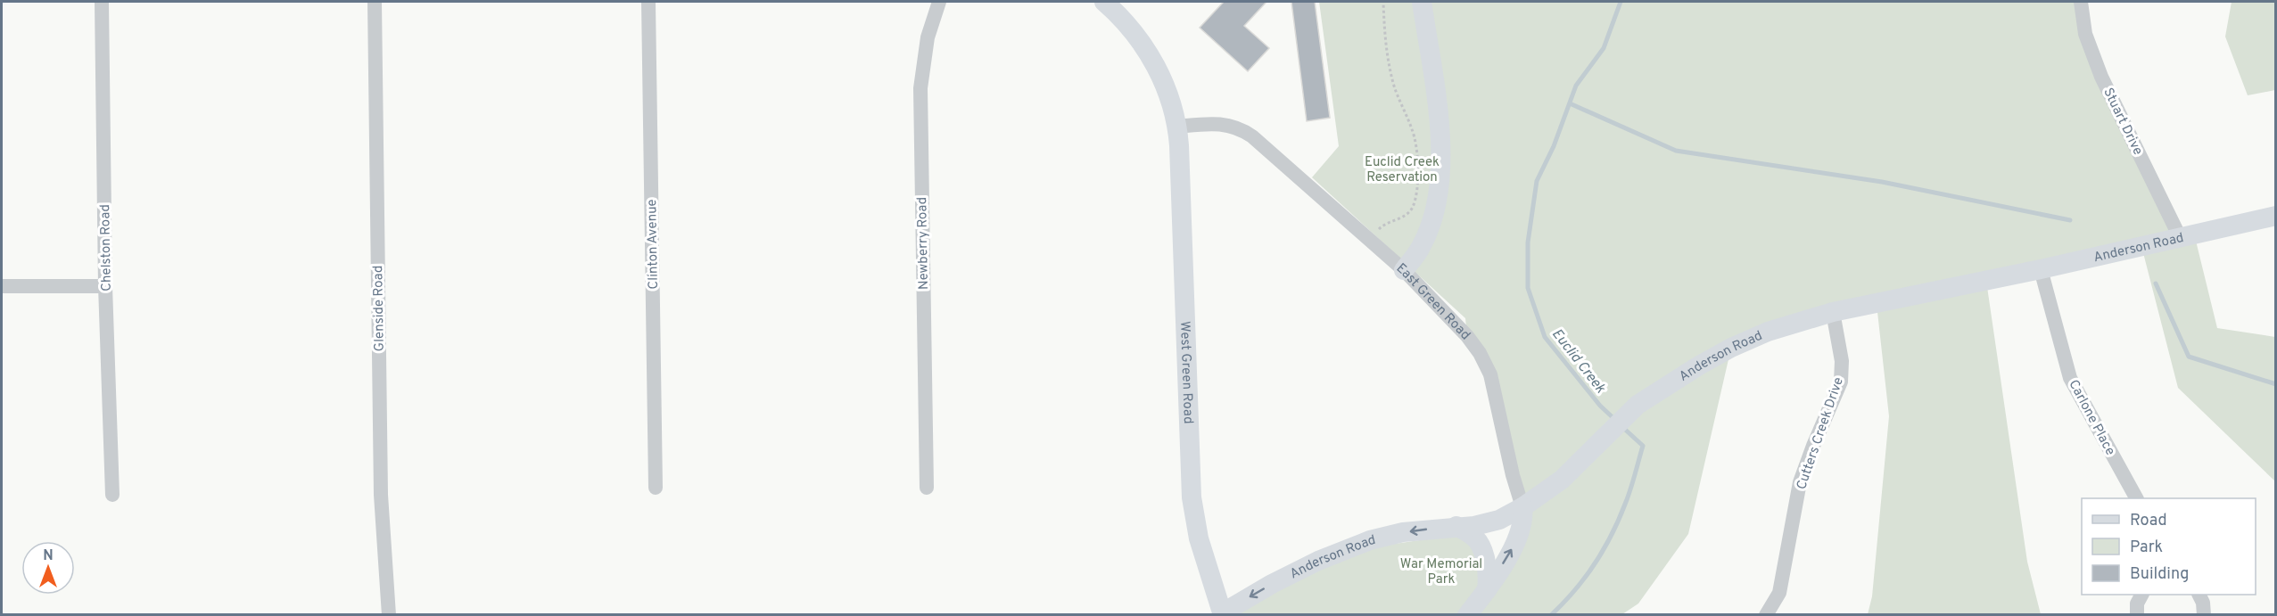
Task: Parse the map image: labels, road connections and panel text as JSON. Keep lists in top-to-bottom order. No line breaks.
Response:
{"streets":{"street":["Stuart Drive","Newberry Road","Clinton Avenue","Anderson Road","Chelston Road","East Green Road","Glenside Road","West Green Road","Carlone Place","Cutters Creek Drive"]},"crossings":[["Stuart Drive","Anderson Road"],["Anderson Road","East Green Road"],["Anderson Road","West Green Road"],["Anderson Road","Carlone Place"],["Anderson Road","Cutters Creek Drive"],["East Green Road","West Green Road"]],"water":["Euclid Creek"],"parks":["Euclid Creek Reservation","War Memorial Park"],"legend":["Road","Park","Building"],"north":"top"}
